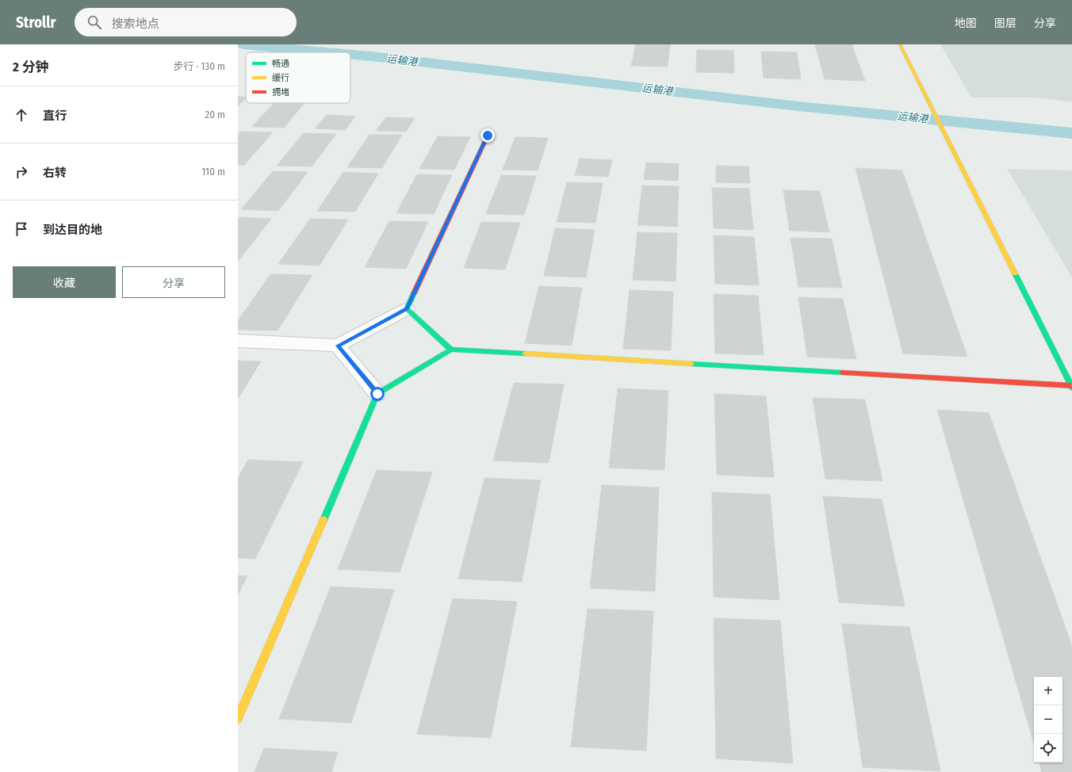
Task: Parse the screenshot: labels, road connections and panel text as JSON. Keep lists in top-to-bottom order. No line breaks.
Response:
{"water":["运输港"],"legend":["畅通","缓行","拥堵"],"page":{"header":"Strollr","search":"搜索地点","nav":["地图","图层","分享"],"heading":["2 分钟","步行 · 130 m"],"list":[["直行","20 m"],["右转","110 m"],"到达目的地"],"buttons":["收藏","分享"],"map_buttons":["+","−"]}}
